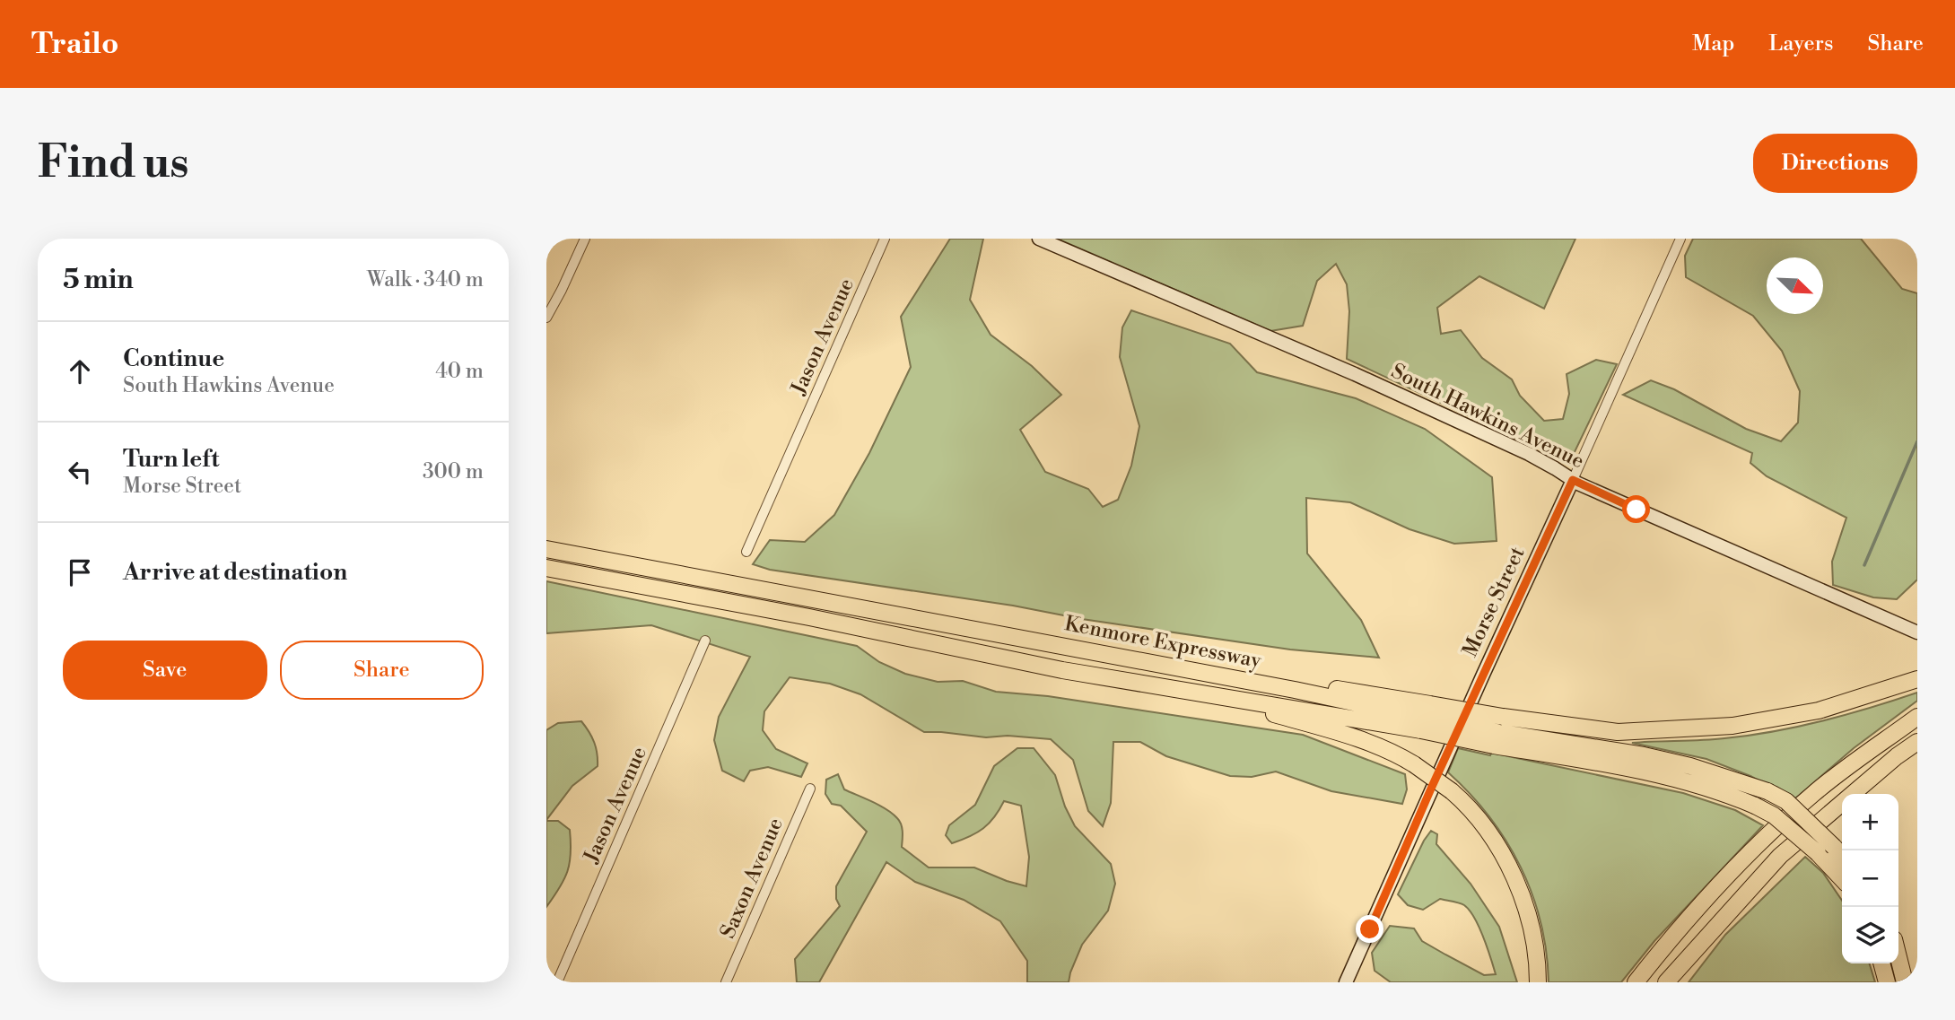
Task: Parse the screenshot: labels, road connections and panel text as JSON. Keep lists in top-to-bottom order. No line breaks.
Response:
{"streets":{"highway":["Kenmore Expressway"],"street":["Jason Avenue","South Hawkins Avenue","Morse Street","Saxon Avenue"]},"crossings":[["South Hawkins Avenue","Morse Street"]],"north":"bottom right","page":{"header":"Trailo","nav":["Map","Layers","Share"],"buttons":["Directions",["Save","Share"]],"title":"Find us","heading":["5 min","Walk · 340 m"],"list":[["Continue","South Hawkins Avenue","40 m"],["Turn left","Morse Street","300 m"],"Arrive at destination"],"map_buttons":["+","−"]}}
